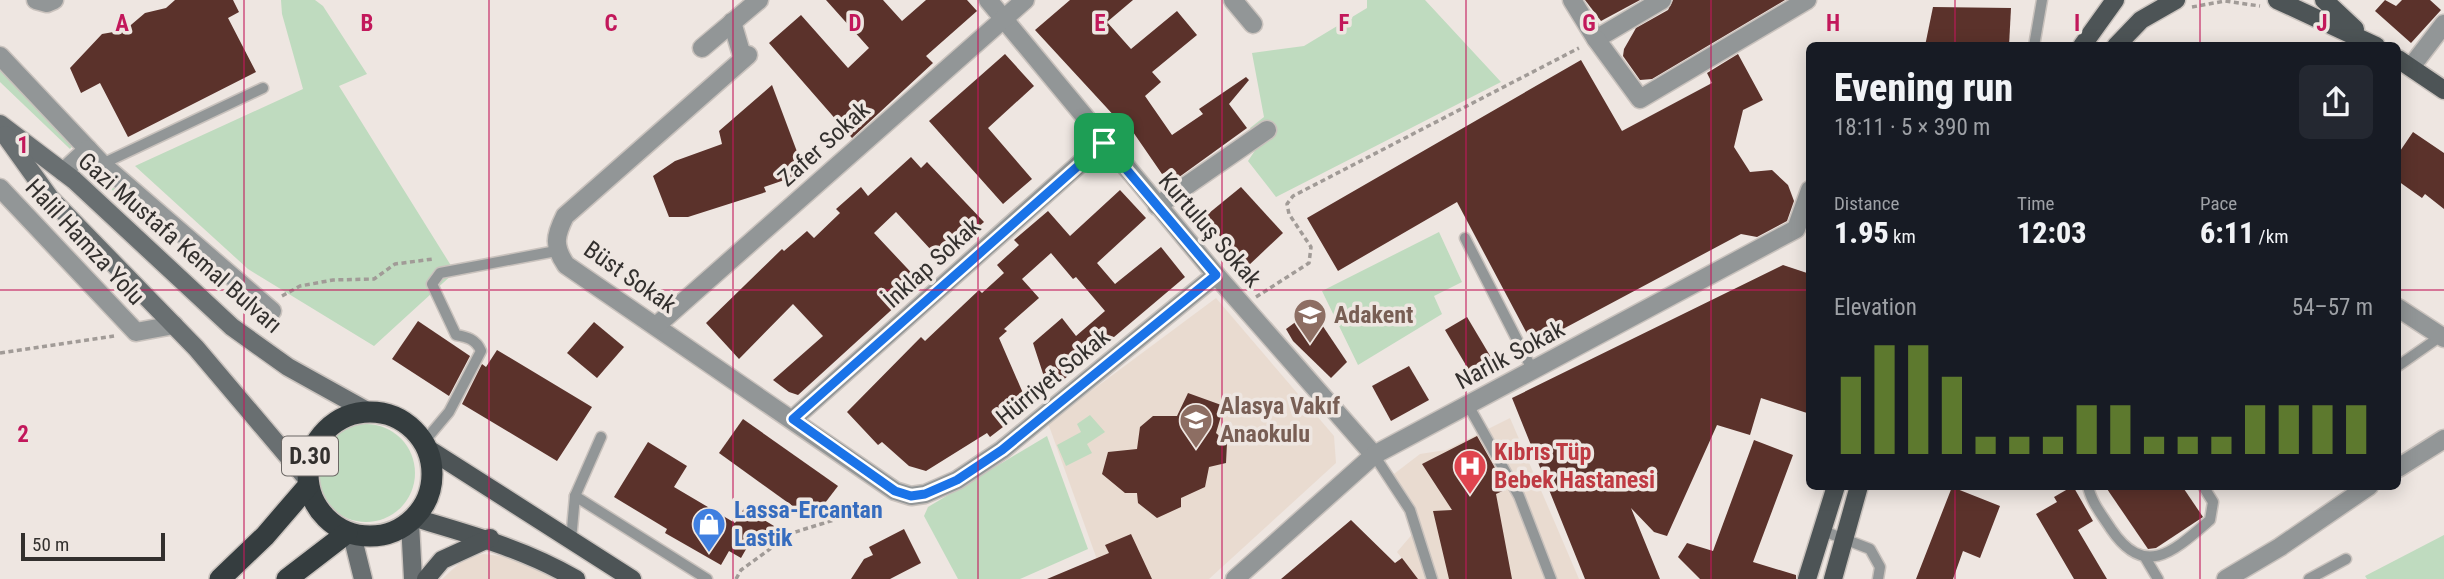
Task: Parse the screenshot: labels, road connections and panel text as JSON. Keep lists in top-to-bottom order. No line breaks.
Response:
{"streets":{"highway":["D.30"],"main road":["Gazi Mustafa Kemal Bulvarı"],"street":["Zafer Sokak","Kurtuluş Sokak","Halil Hamza Yolu","İnklap Sokak","Büst Sokak","Narlık Sokak","Hürriyet Sokak"]},"crossings":[["Zafer Sokak","Kurtuluş Sokak"],["Zafer Sokak","Büst Sokak"],["Kurtuluş Sokak","İnklap Sokak"],["Kurtuluş Sokak","Narlık Sokak"],["Kurtuluş Sokak","Hürriyet Sokak"],["Halil Hamza Yolu","Gazi Mustafa Kemal Bulvarı"],["Gazi Mustafa Kemal Bulvarı","D.30"],["İnklap Sokak","Büst Sokak"],["Büst Sokak","Hürriyet Sokak"]],"places":{"school or university":["Adakent","Alasya Vakıf Anaokulu"],"hospital":["Kıbrıs Tüp Bebek Hastanesi"],"shop":["Lassa-Ercantan Lastik"]},"scale_bar":"50 m","page":{"heading":["Evening run","18:11 · 5 × 390 m"],"stats":[["Distance","1.95 km"],["Time","12:03"],["Pace","6:11 /km"]],"chart":["Elevation","54–57 m"],"scale":"50 m"},"grid":{"columns":["A","B","C","D","E","F","G","H","I","J"],"rows":["1","2"]}}
